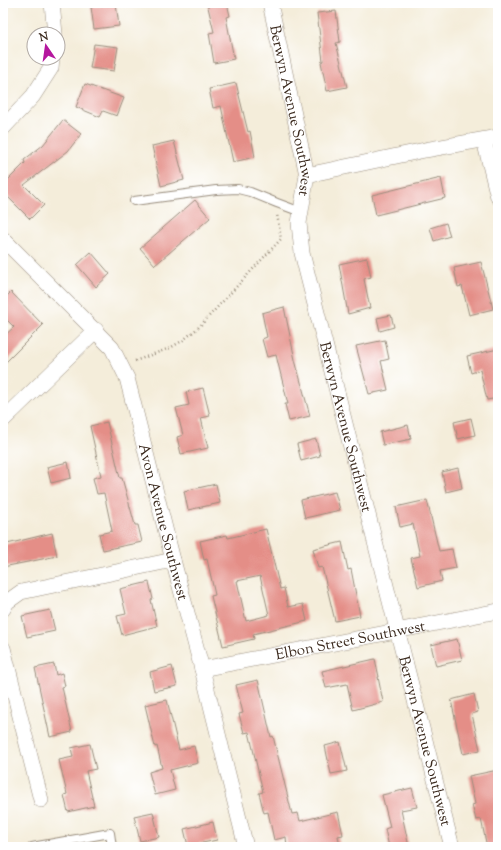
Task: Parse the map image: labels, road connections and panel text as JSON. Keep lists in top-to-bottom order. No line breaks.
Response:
{"streets":{"street":["Berwyn Avenue Southwest","Avon Avenue Southwest","Elbon Street Southwest"]},"crossings":[["Berwyn Avenue Southwest","Elbon Street Southwest"],["Avon Avenue Southwest","Elbon Street Southwest"]],"north":"top"}
